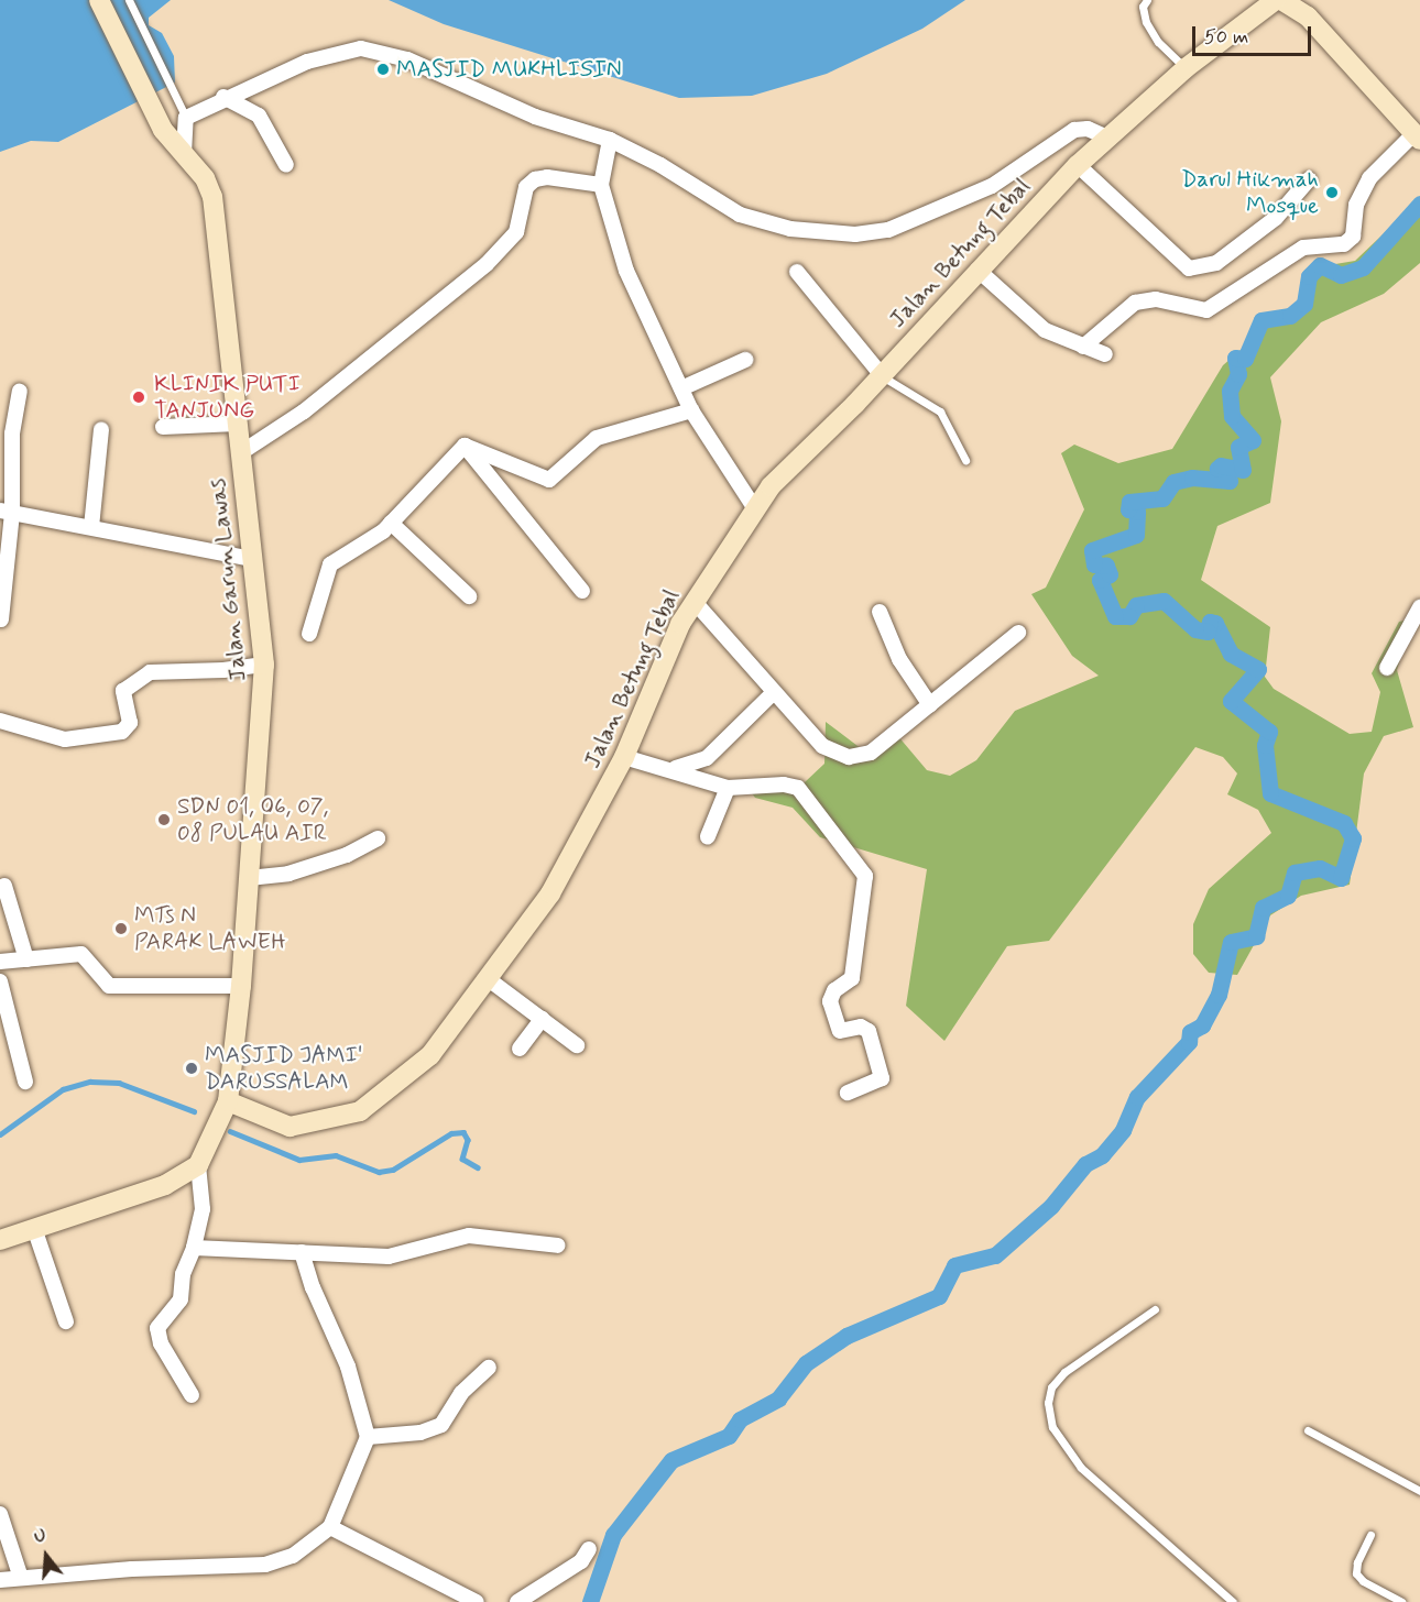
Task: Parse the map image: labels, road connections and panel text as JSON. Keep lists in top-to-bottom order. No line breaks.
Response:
{"streets":{"street":["Jalan Betung Tebal","Jalan Garun Lawas"]},"crossings":[["Jalan Betung Tebal","Jalan Garun Lawas"]],"places":["MASJID MUKHLISIN","Darul Hikmah Mosque","KLINIK PUTI TANJUNG","SDN 01, 06, 07, 08 PULAU AIR","MTs N PARAK LAWEH","MASJID JAMI' DARUSSALAM"],"scale_bar":"50 m","north":"top"}
